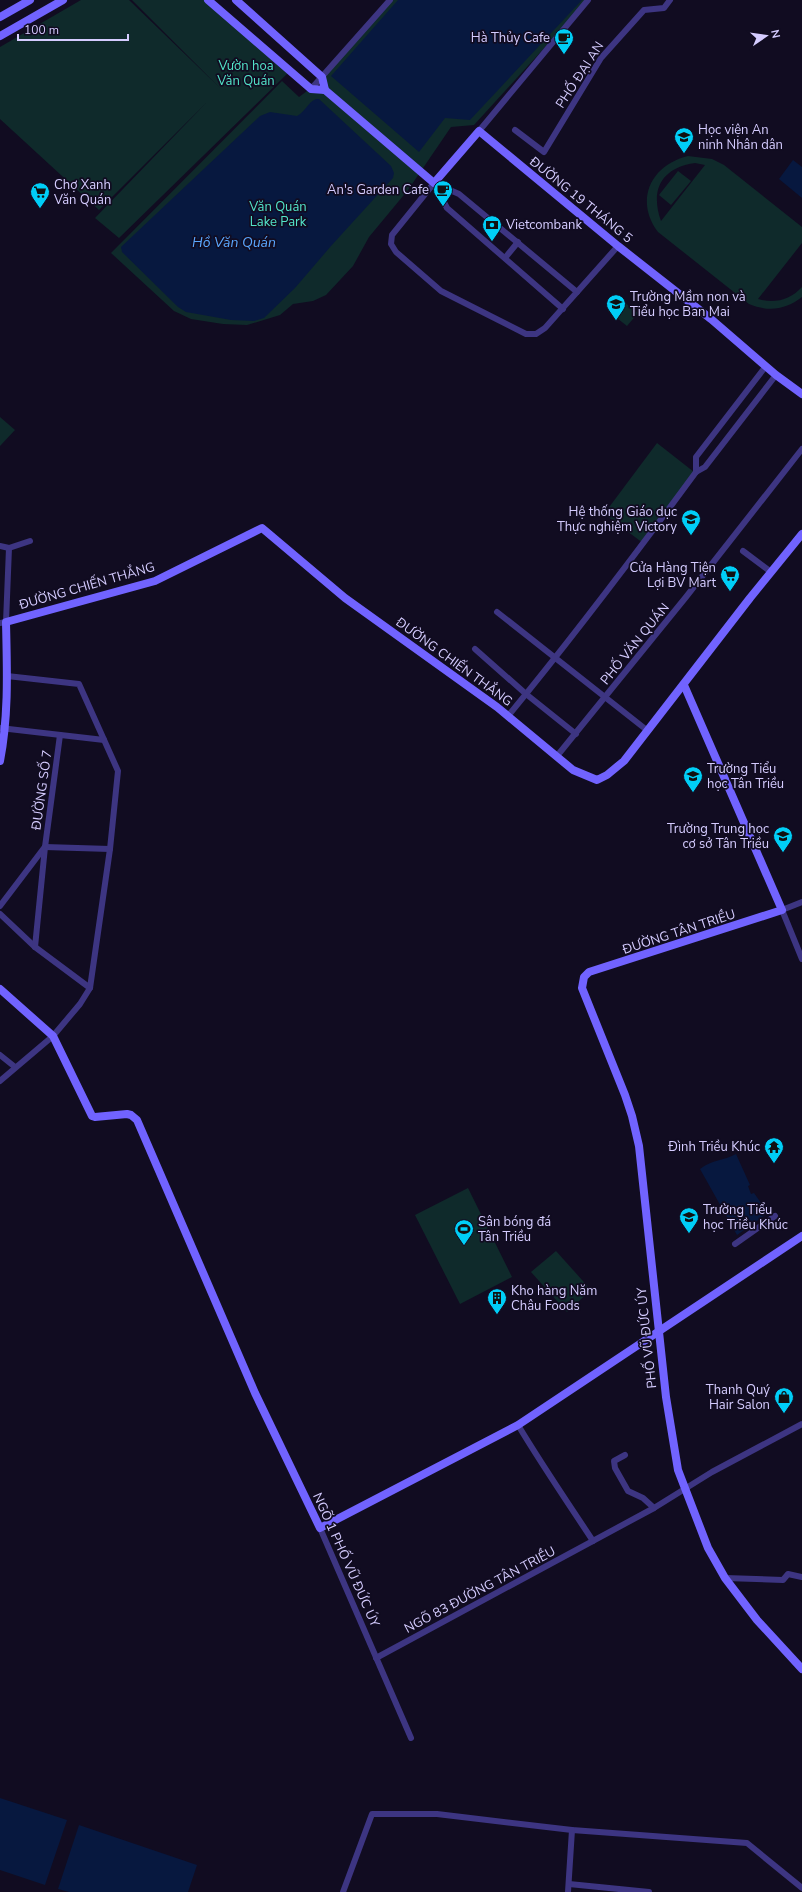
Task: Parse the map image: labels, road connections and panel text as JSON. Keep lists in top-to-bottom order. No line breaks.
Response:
{"streets":{"street":["PHỐ ĐẠI AN","ĐƯỜNG 19 THÁNG 5","ĐƯỜNG CHIẾN THẮNG","PHỐ VĂN QUÁN","ĐƯỜNG SỐ 7","ĐƯỜNG TÂN TRIỀU","PHỐ VŨ ĐỨC ÚY","NGÕ 1 PHỐ VŨ ĐỨC ÚY","NGÕ 83 ĐƯỜNG TÂN TRIỀU"]},"crossings":[["ĐƯỜNG CHIẾN THẮNG","PHỐ VĂN QUÁN"],["ĐƯỜNG TÂN TRIỀU","PHỐ VŨ ĐỨC ÚY"],["PHỐ VŨ ĐỨC ÚY","NGÕ 83 ĐƯỜNG TÂN TRIỀU"],["NGÕ 1 PHỐ VŨ ĐỨC ÚY","NGÕ 83 ĐƯỜNG TÂN TRIỀU"]],"water":["Hồ Văn Quán"],"parks":["Vườn hoa Văn Quán","Văn Quán Lake Park"],"places":{"cafe":["Hà Thủy Cafe","An's Garden Cafe"],"school or university":["Học viện An ninh Nhân dân","Trường Mầm non và Tiểu học Ban Mai","Hệ thống Giáo dục Thực nghiệm Victory","Trường Tiểu học Tân Triều","Trường Trung học cơ sở Tân Triều","Trường Tiểu học Triều Khúc"],"supermarket":["Chợ Xanh Văn Quán","Cửa Hàng Tiện Lợi BV Mart"],"bank":["Vietcombank"],"temple":["Đình Triều Khúc"],"sports":["Sân bóng đá Tân Triều"],"building":["Kho hàng Năm Châu Foods"],"shop":["Thanh Quý Hair Salon"]},"scale_bar":"100 m","north":"right"}
